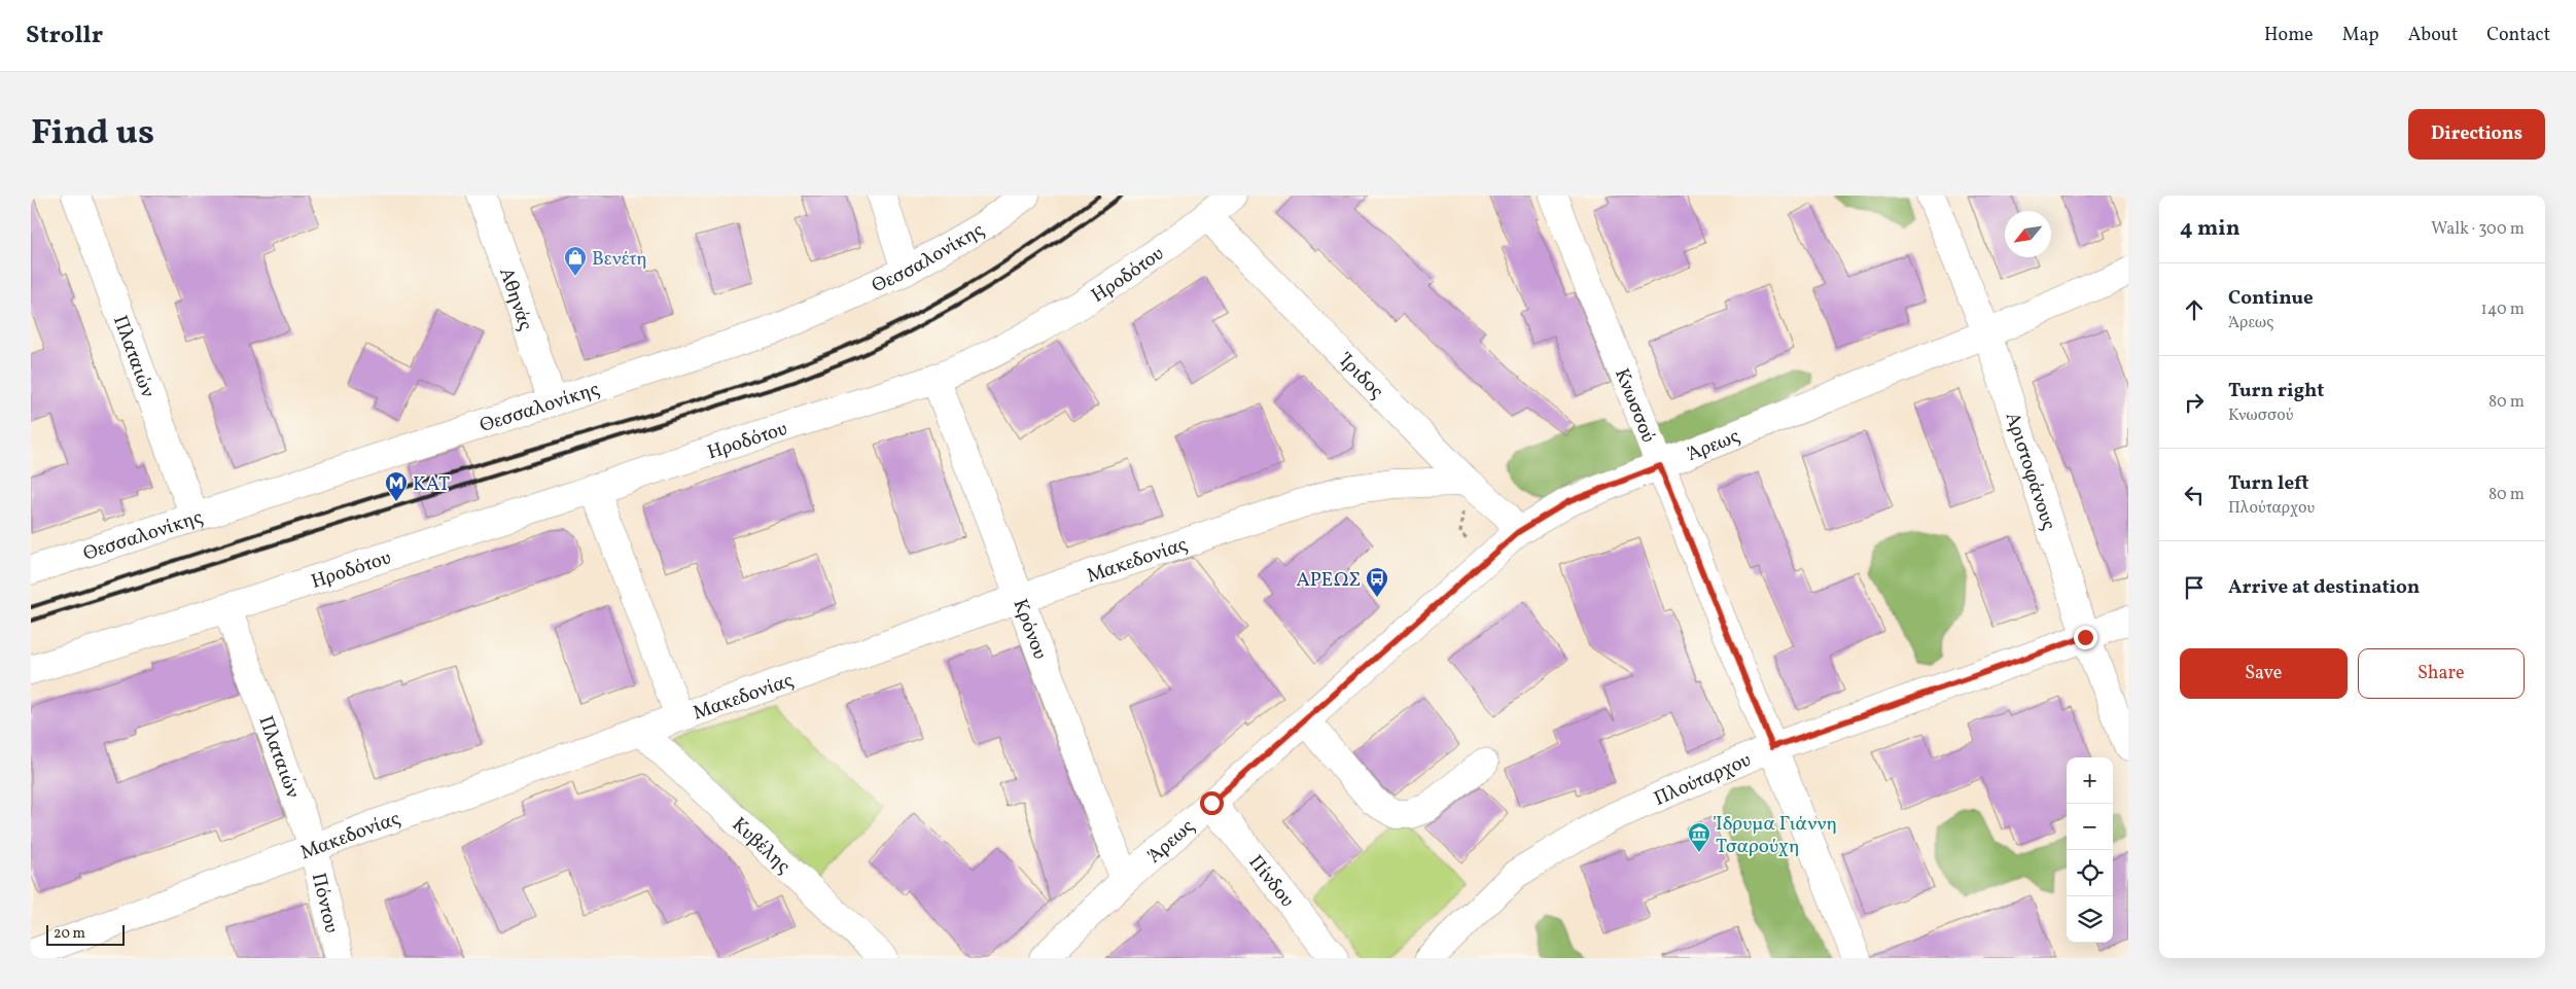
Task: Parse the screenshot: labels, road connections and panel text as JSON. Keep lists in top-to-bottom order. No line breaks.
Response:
{"streets":{"street":["Θεσσαλονίκης","Ηροδότου","Αθηνάς","Πλαταιών","Ίριδος","Κνωσσού","Άρεως","Αριστοφάνους","Μακεδονίας","Κρόνου","Πλούταρχου","Κυβέλης","Πίνδου","Πόντου"]},"crossings":[["Θεσσαλονίκης","Αθηνάς"],["Θεσσαλονίκης","Πλαταιών"],["Ηροδότου","Πλαταιών"],["Ηροδότου","Ίριδος"],["Ηροδότου","Κρόνου"],["Πλαταιών","Μακεδονίας"],["Πλαταιών","Πόντου"],["Ίριδος","Άρεως"],["Ίριδος","Μακεδονίας"],["Κνωσσού","Άρεως"],["Κνωσσού","Πλούταρχου"],["Άρεως","Αριστοφάνους"],["Άρεως","Κρόνου"],["Άρεως","Πίνδου"],["Αριστοφάνους","Πλούταρχου"],["Μακεδονίας","Κρόνου"],["Μακεδονίας","Κυβέλης"],["Μακεδονίας","Πόντου"]],"places":{"shop":["Βενέτη"],"metro station":["ΚΑΤ"],"bus stop":["ΑΡΕΩΣ"],"museum":["Ίδρυμα Γιάννη Τσαρούχη"]},"scale_bar":"20 m","north":"bottom left","page":{"header":"Strollr","nav":["Home","Map","About","Contact"],"title":"Find us","buttons":["Directions",["Save","Share"]],"heading":["4 min","Walk · 300 m"],"list":[["Continue","Άρεως","140 m"],["Turn right","Κνωσσού","80 m"],["Turn left","Πλούταρχου","80 m"],"Arrive at destination"],"map_buttons":["+","−"],"scale":"20 m"}}
